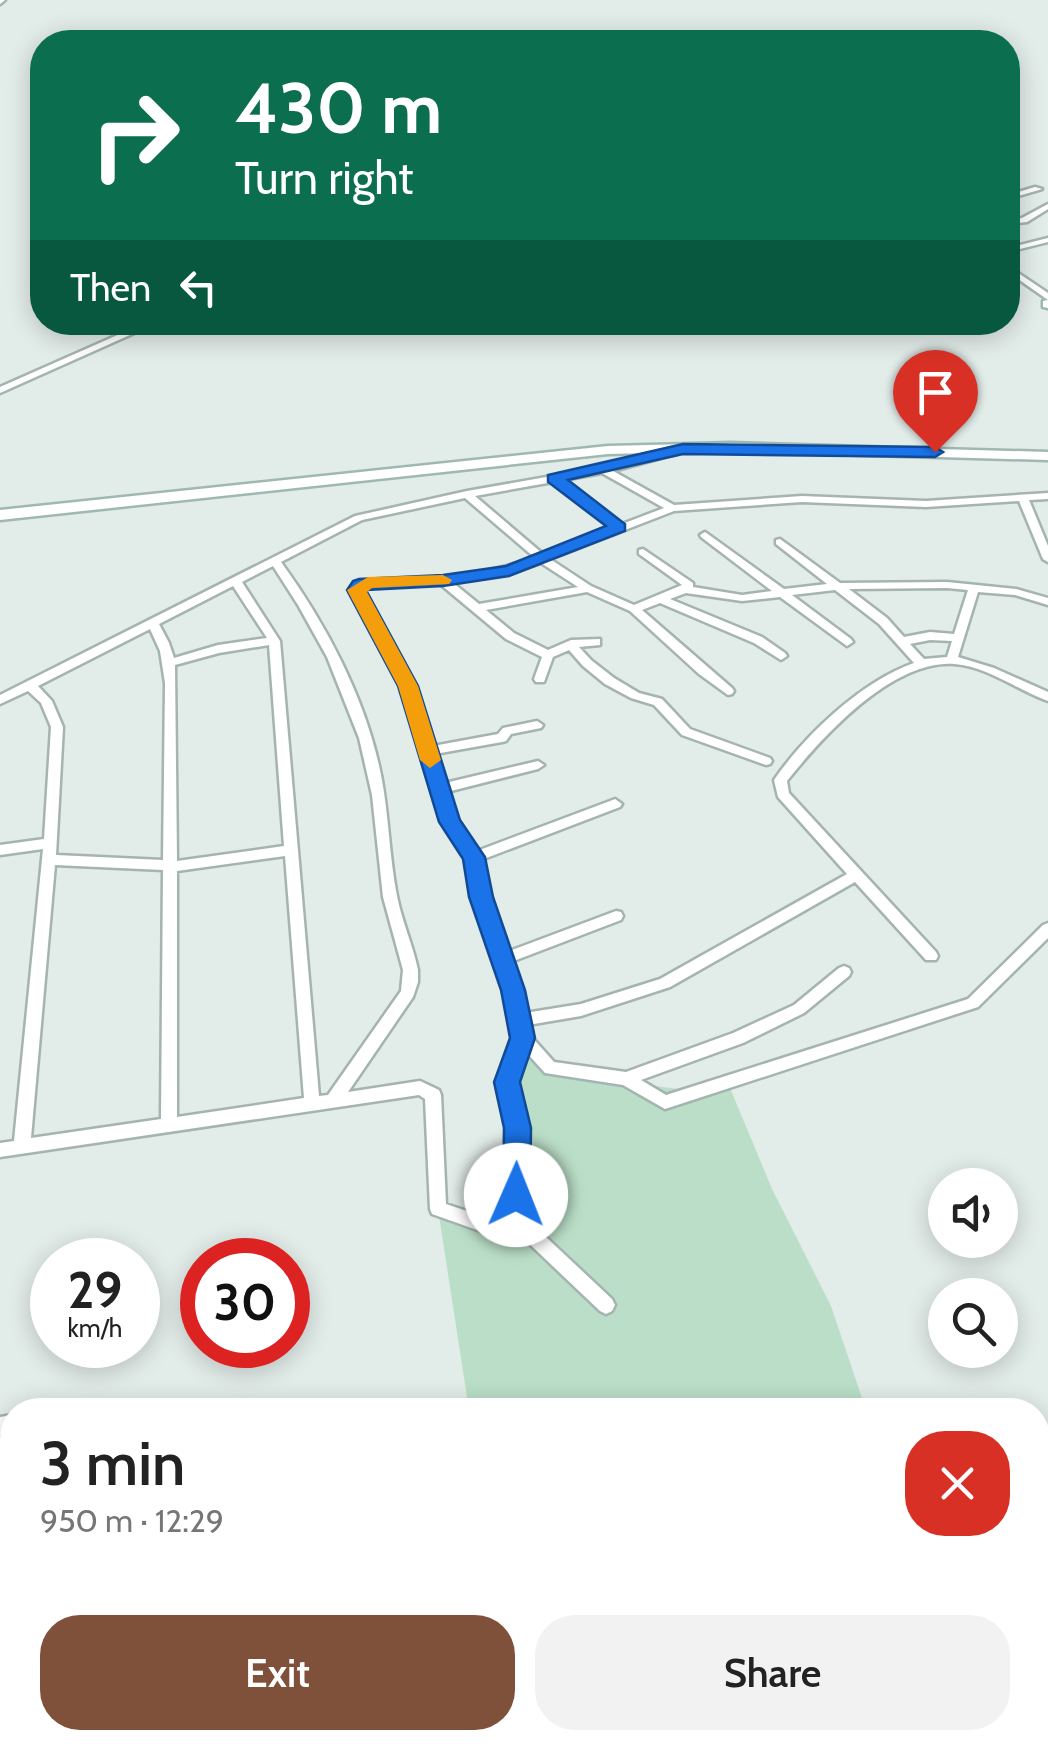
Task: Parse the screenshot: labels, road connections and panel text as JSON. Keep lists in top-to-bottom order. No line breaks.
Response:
{"page":{"turn":["430 m","Turn right"],"then":"Then","speed":"29 km/h","limit":"30","heading":["3 min","950 m · 12:29"],"buttons":["Exit","Share"]}}
